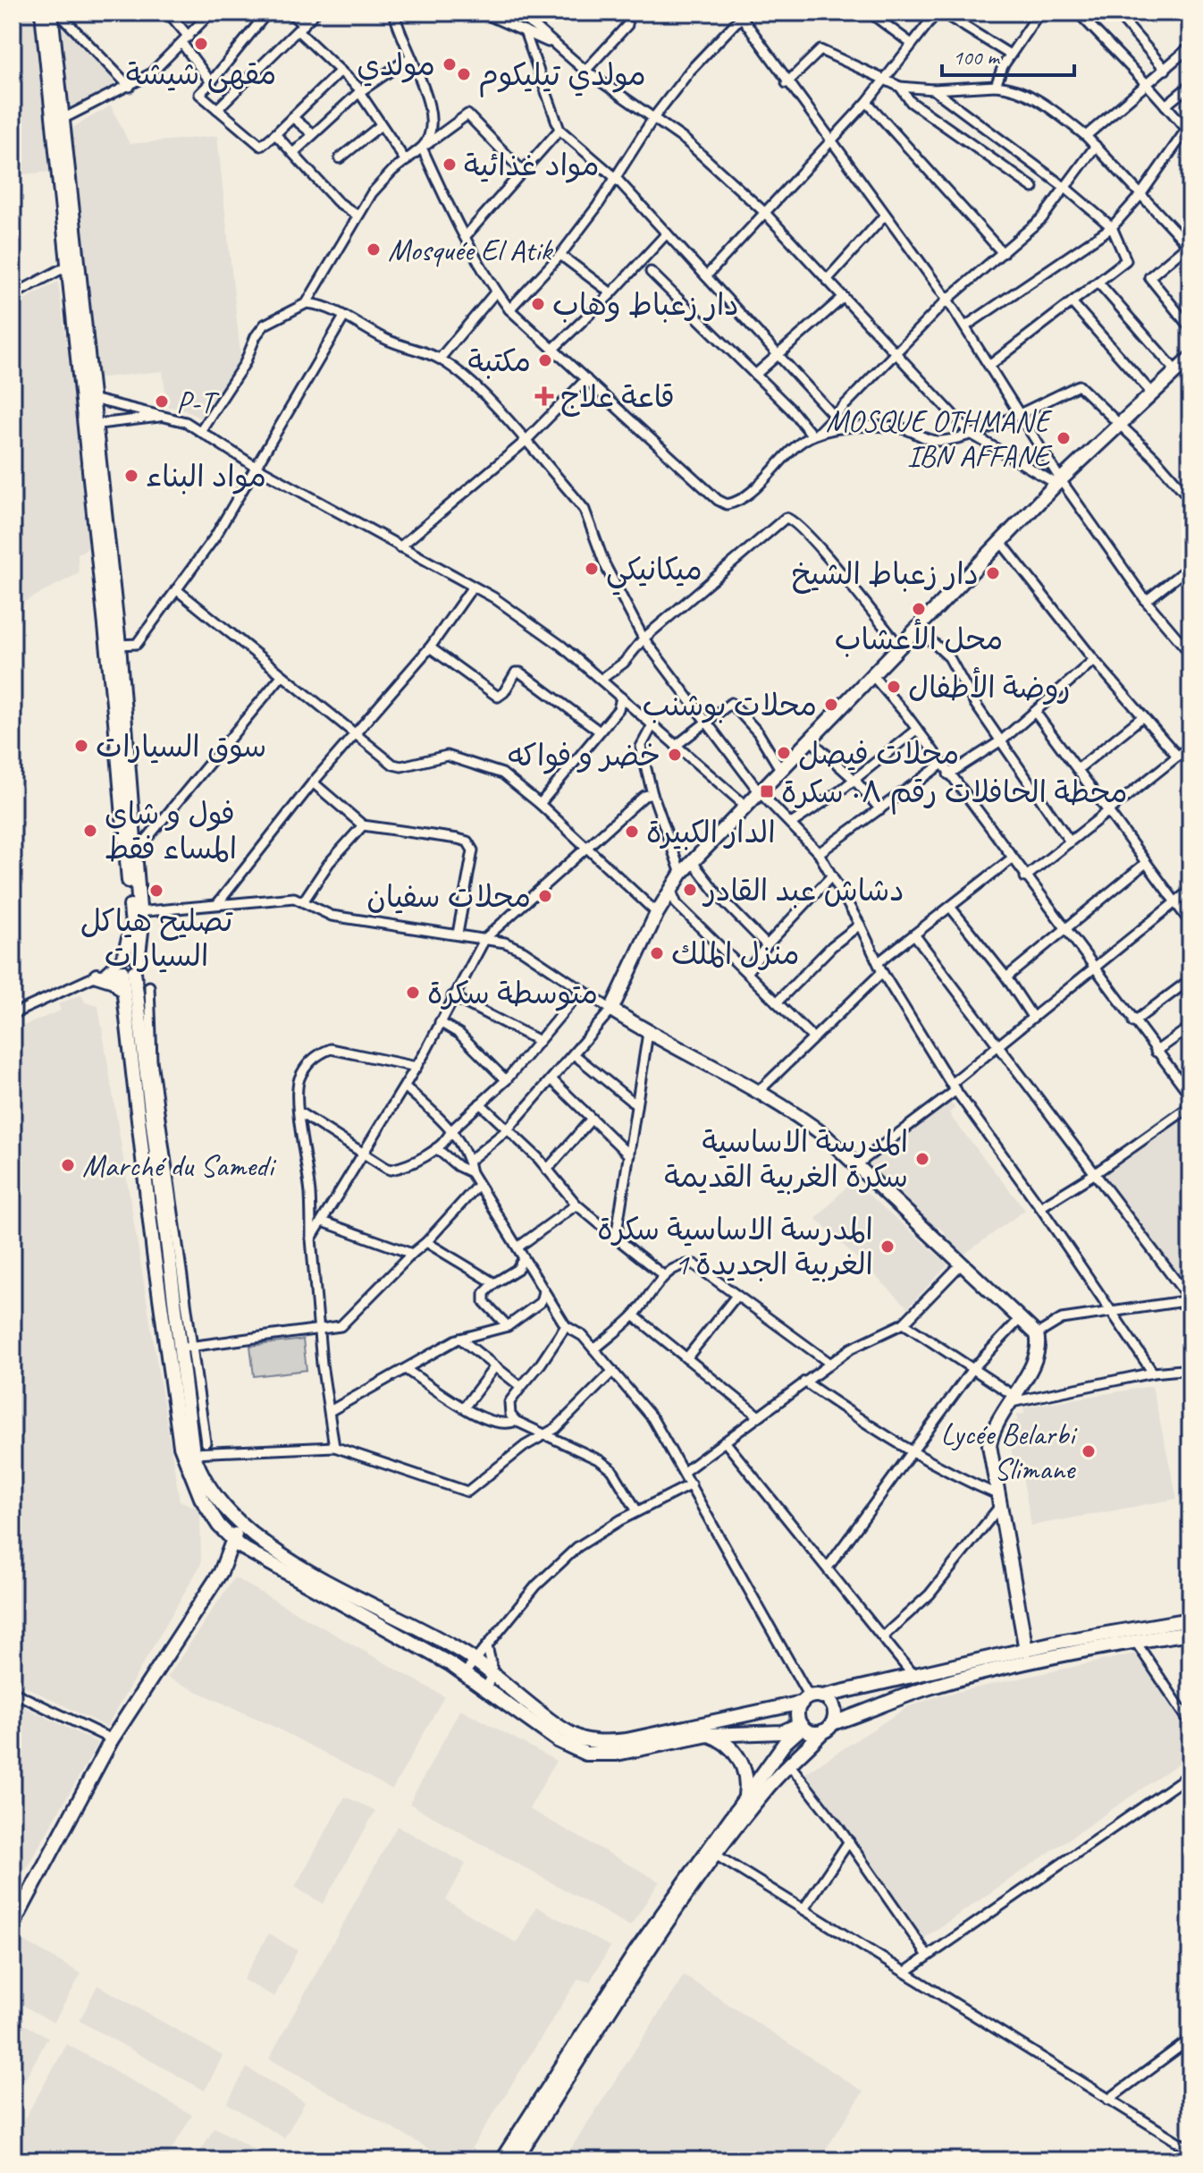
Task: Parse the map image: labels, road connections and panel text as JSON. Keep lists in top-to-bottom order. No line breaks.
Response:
{"places":{"other":["مقهى شيشة","مولدي","مولدي تيليكوم","مواد غذائية","Mosquée El Atik","دار زعباط وهاب","مكتبة","P-T","MOSQUE OTHMANE IBN AFFANE","مواد البناء","ميكانيكي","دار زعباط الشيخ","محل الأعشاب","روضة الأطفال","محلات بوشنب","سوق السيارات","محلات فيصل","خضر و فواكه","فول و شاي المساء فقط","الدار الكبيرة","دشاش عبد القادر","تصليح هياكل السيارات","محلات سفيان","منزل الملك","متوسطة سكرة","المدرسة الاساسية سكرة الغربية القديمة","Marché du Samedi","المدرسة الاساسية سكرة الغربية الجديدة 1","Lycée Belarbi Slimane"],"health":["قاعة علاج"],"transit":["محطة الحافلات رقم ٠٨ سكرة"]},"scale_bar":"100 m"}
